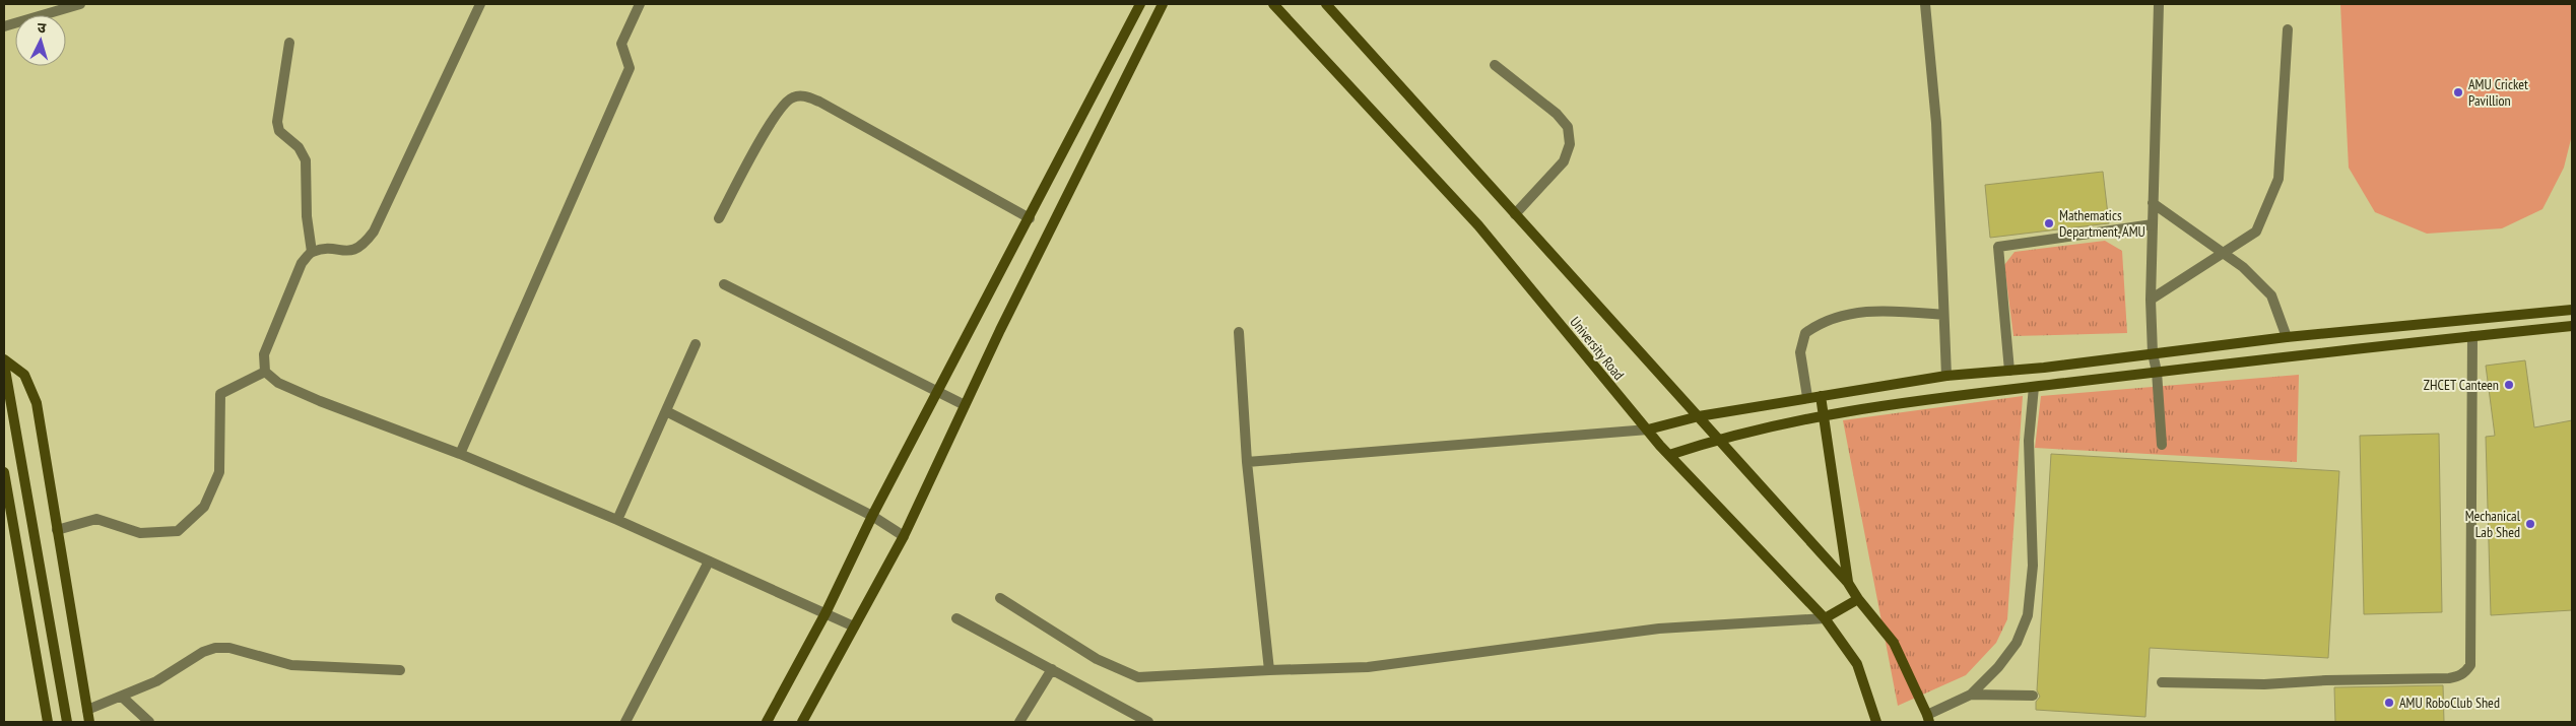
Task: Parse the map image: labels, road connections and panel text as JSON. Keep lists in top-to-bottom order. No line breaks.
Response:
{"streets":{"main road":["University Road"]},"places":["AMU Cricket Pavillion","Mathematics Department, AMU","ZHCET Canteen","Mechanical Lab Shed","AMU RoboClub Shed"],"north":"top"}
